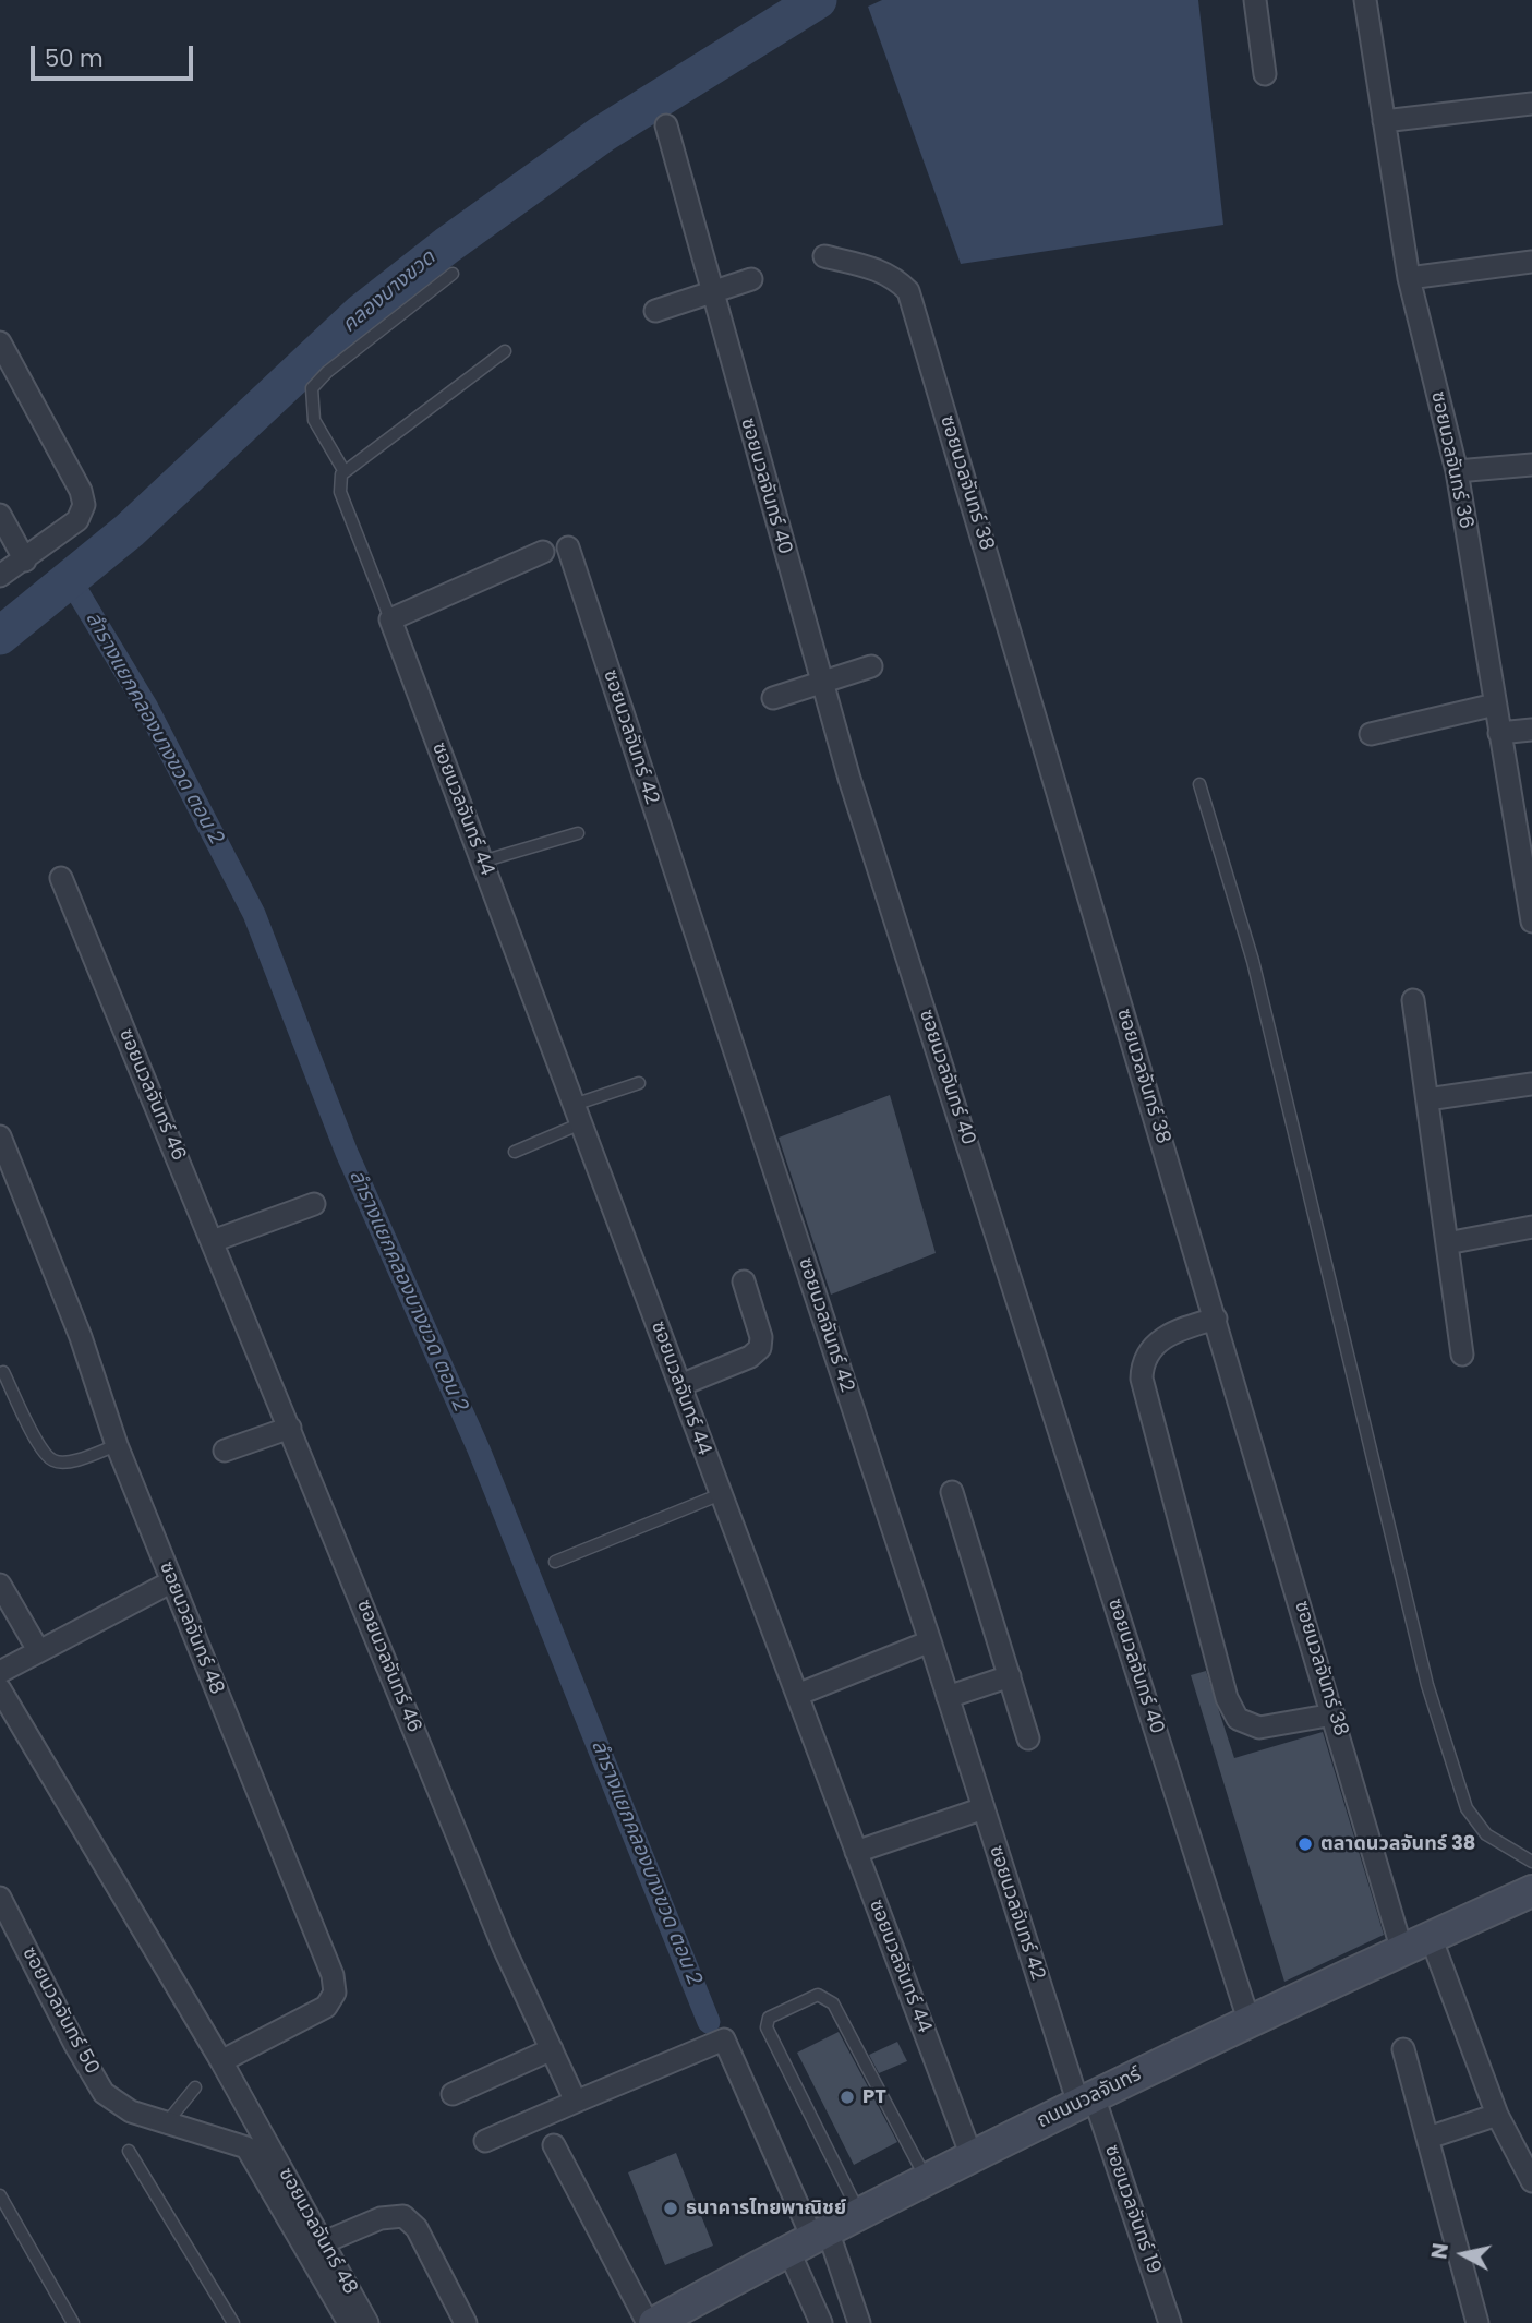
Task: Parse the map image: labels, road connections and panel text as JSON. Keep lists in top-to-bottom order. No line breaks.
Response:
{"streets":{"main road":["ถนนนวลจันทร์"],"street":["ซอยนวลจันทร์ 36","ซอยนวลจันทร์ 38","ซอยนวลจันทร์ 40","ซอยนวลจันทร์ 42","ซอยนวลจันทร์ 44","ซอยนวลจันทร์ 46","ซอยนวลจันทร์ 48","ซอยนวลจันทร์ 50","ซอยนวลจันทร์ 19"]},"crossings":[["ซอยนวลจันทร์ 38","ถนนนวลจันทร์"],["ซอยนวลจันทร์ 40","ถนนนวลจันทร์"],["ซอยนวลจันทร์ 42","ถนนนวลจันทร์"],["ซอยนวลจันทร์ 42","ซอยนวลจันทร์ 19"],["ซอยนวลจันทร์ 44","ถนนนวลจันทร์"],["ถนนนวลจันทร์","ซอยนวลจันทร์ 19"]],"water":["คลองบางขวด","ลำรางแยกคลองบางขวด ตอน 2"],"places":["ตลาดนวลจันทร์ 38","PT","ธนาคารไทยพาณิชย์"],"scale_bar":"50 m","north":"left"}
